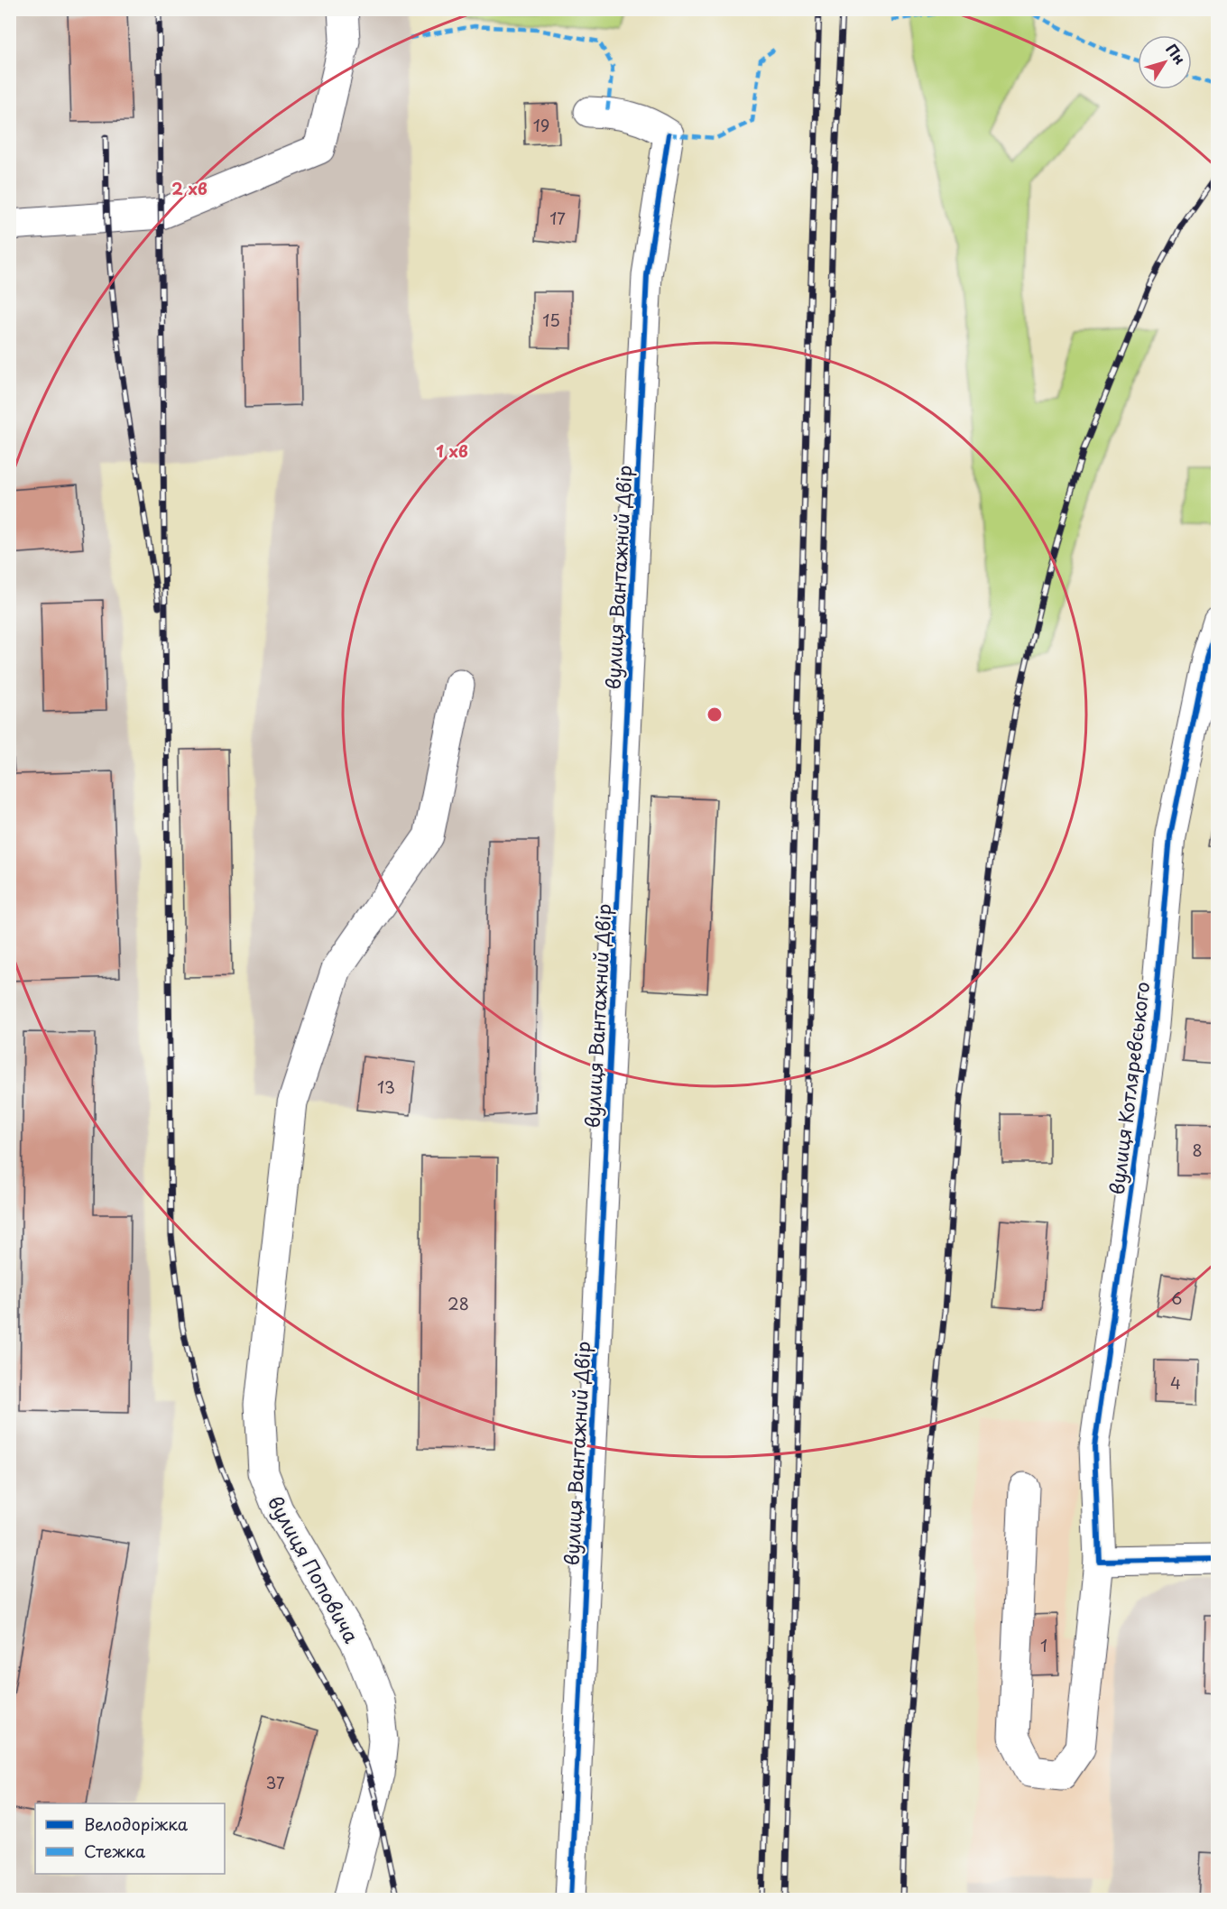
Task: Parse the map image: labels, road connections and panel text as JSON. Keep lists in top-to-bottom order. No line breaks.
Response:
{"streets":{"street":["вулиця Вантажний Двір","вулиця Котляревського","вулиця Поповича"]},"house_numbers":["19","17","15","13","8","6","28","4","1","37"],"legend":["Велодоріжка","Стежка"],"north":"top right","rings":["2 хв","1 хв"]}
